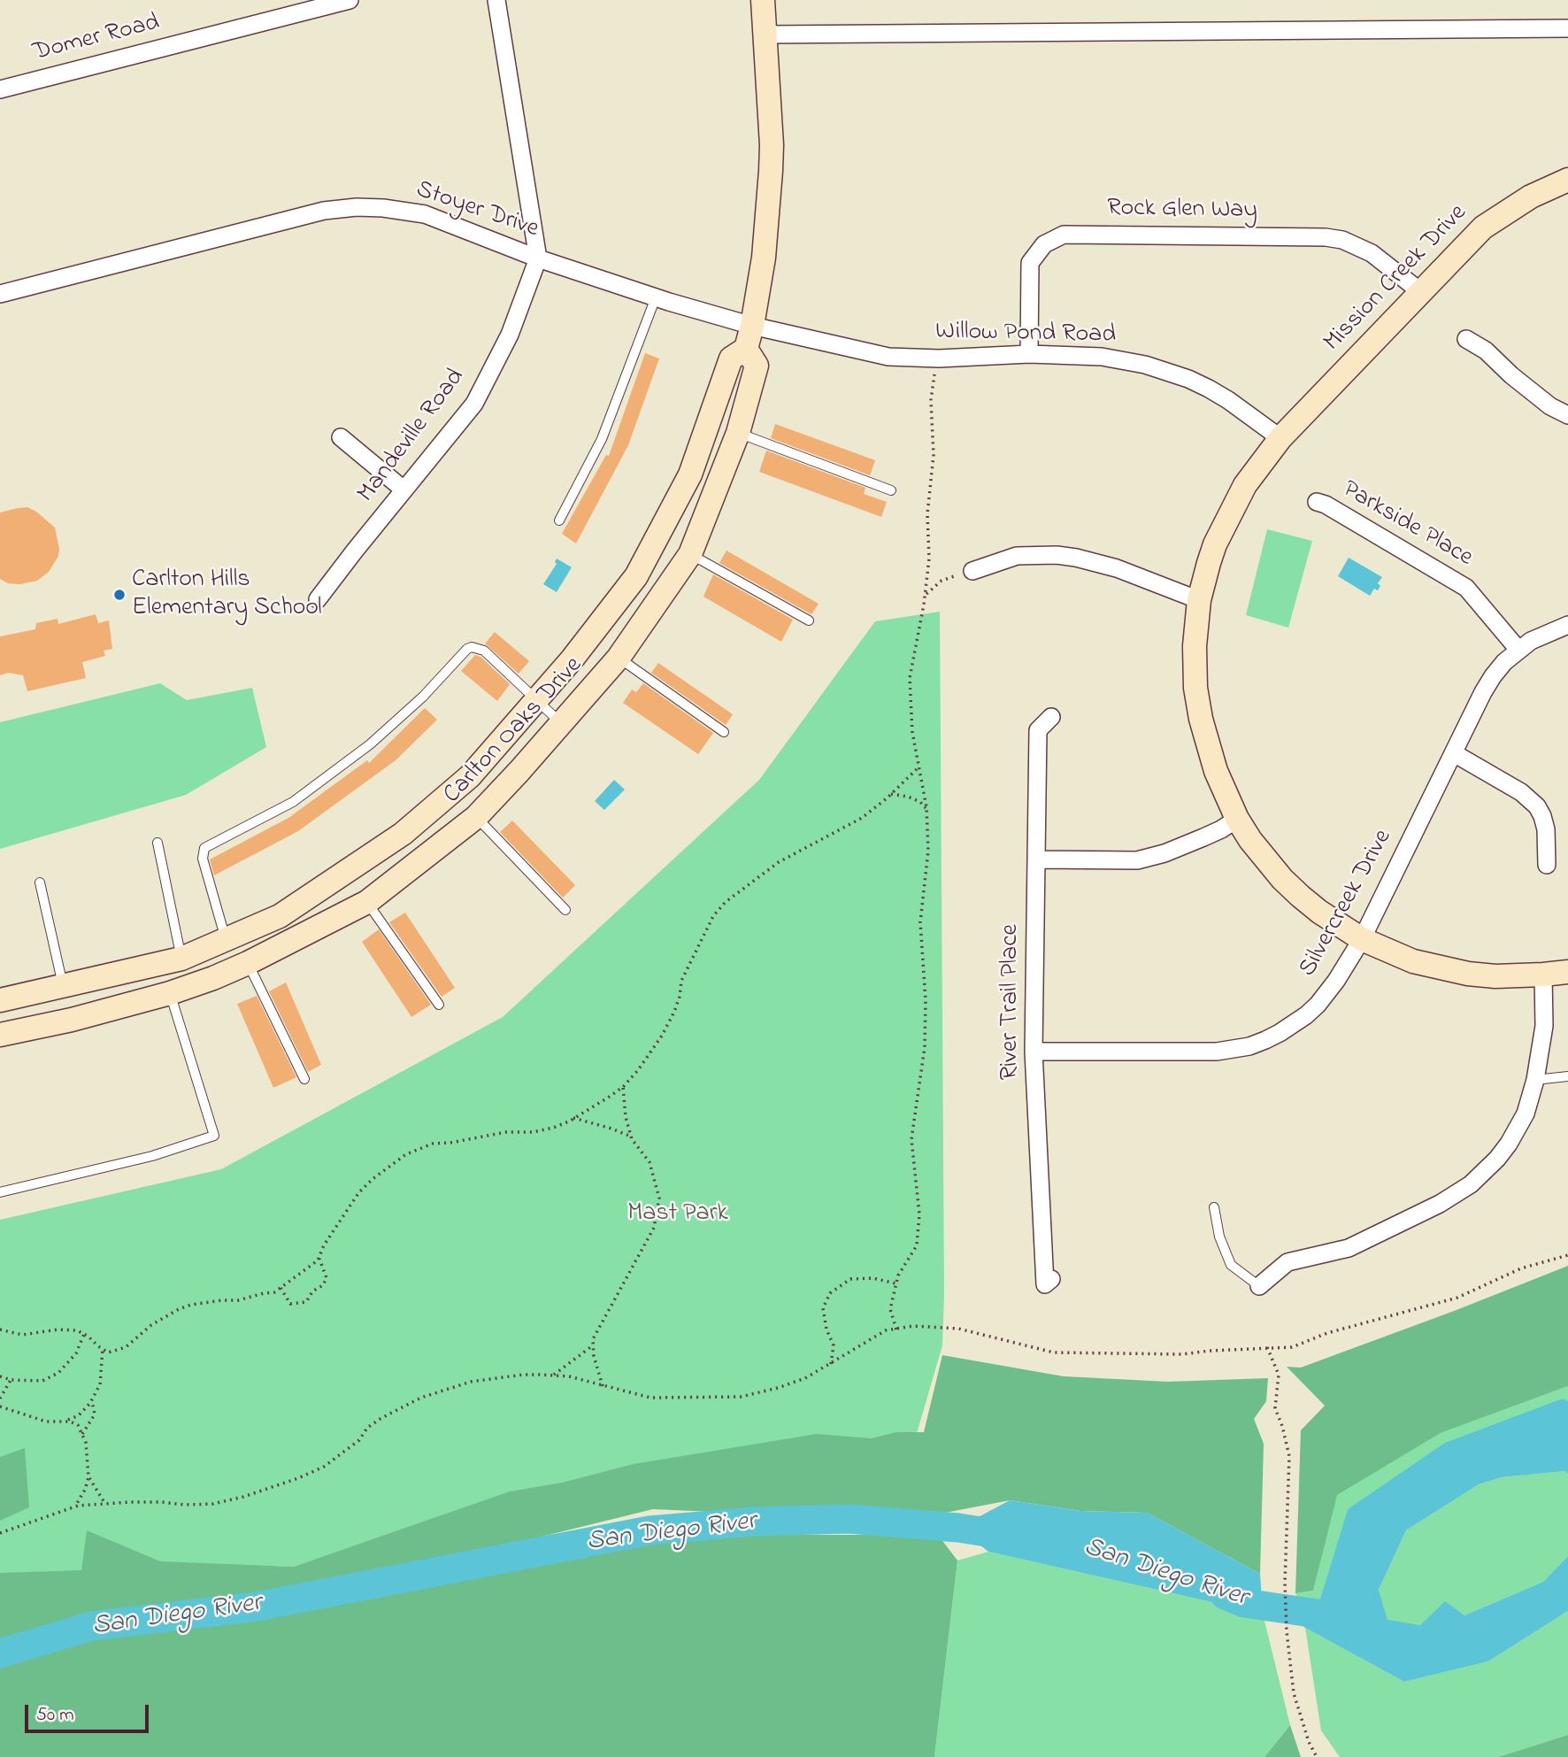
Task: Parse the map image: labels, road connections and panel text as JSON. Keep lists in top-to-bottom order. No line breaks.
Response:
{"streets":{"main road":["Mission Creek Drive","Carlton Oaks Drive"],"street":["Domer Road","Stoyer Drive","Rock Glen Way","Willow Pond Road","Mandeville Road","Parkside Place","Silvercreek Drive","River Trail Place"]},"crossings":[["Stoyer Drive","Willow Pond Road"],["Stoyer Drive","Mandeville Road"],["Stoyer Drive","Carlton Oaks Drive"],["Rock Glen Way","Mission Creek Drive"],["Rock Glen Way","Willow Pond Road"],["Mission Creek Drive","Willow Pond Road"],["Mission Creek Drive","Silvercreek Drive"],["Willow Pond Road","Carlton Oaks Drive"],["Parkside Place","Silvercreek Drive"],["Silvercreek Drive","River Trail Place"]],"water":["San Diego River"],"parks":["Mast Park"],"places":["Carlton Hills Elementary School"],"scale_bar":"50 m"}
